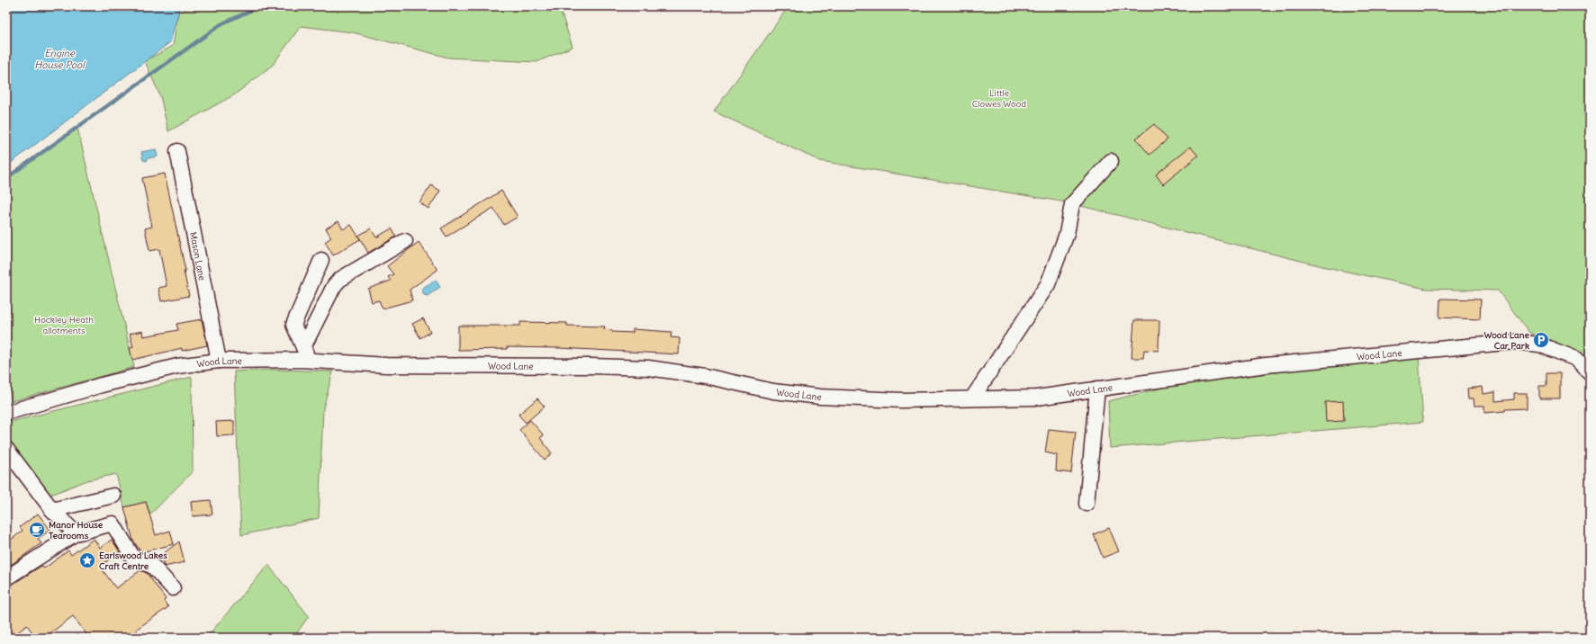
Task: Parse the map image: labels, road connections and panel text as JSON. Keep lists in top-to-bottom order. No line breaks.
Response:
{"streets":{"street":["Mason Lane","Wood Lane"]},"crossings":[["Mason Lane","Wood Lane"]],"water":["Engine House Pool"],"parks":["Little Clowes Wood","Hockley Heath allotments"],"places":{"parking":["Wood Lane Car Park"],"cafe":["Manor House Tearooms"],"place":["Earlswood Lakes Craft Centre"]}}
